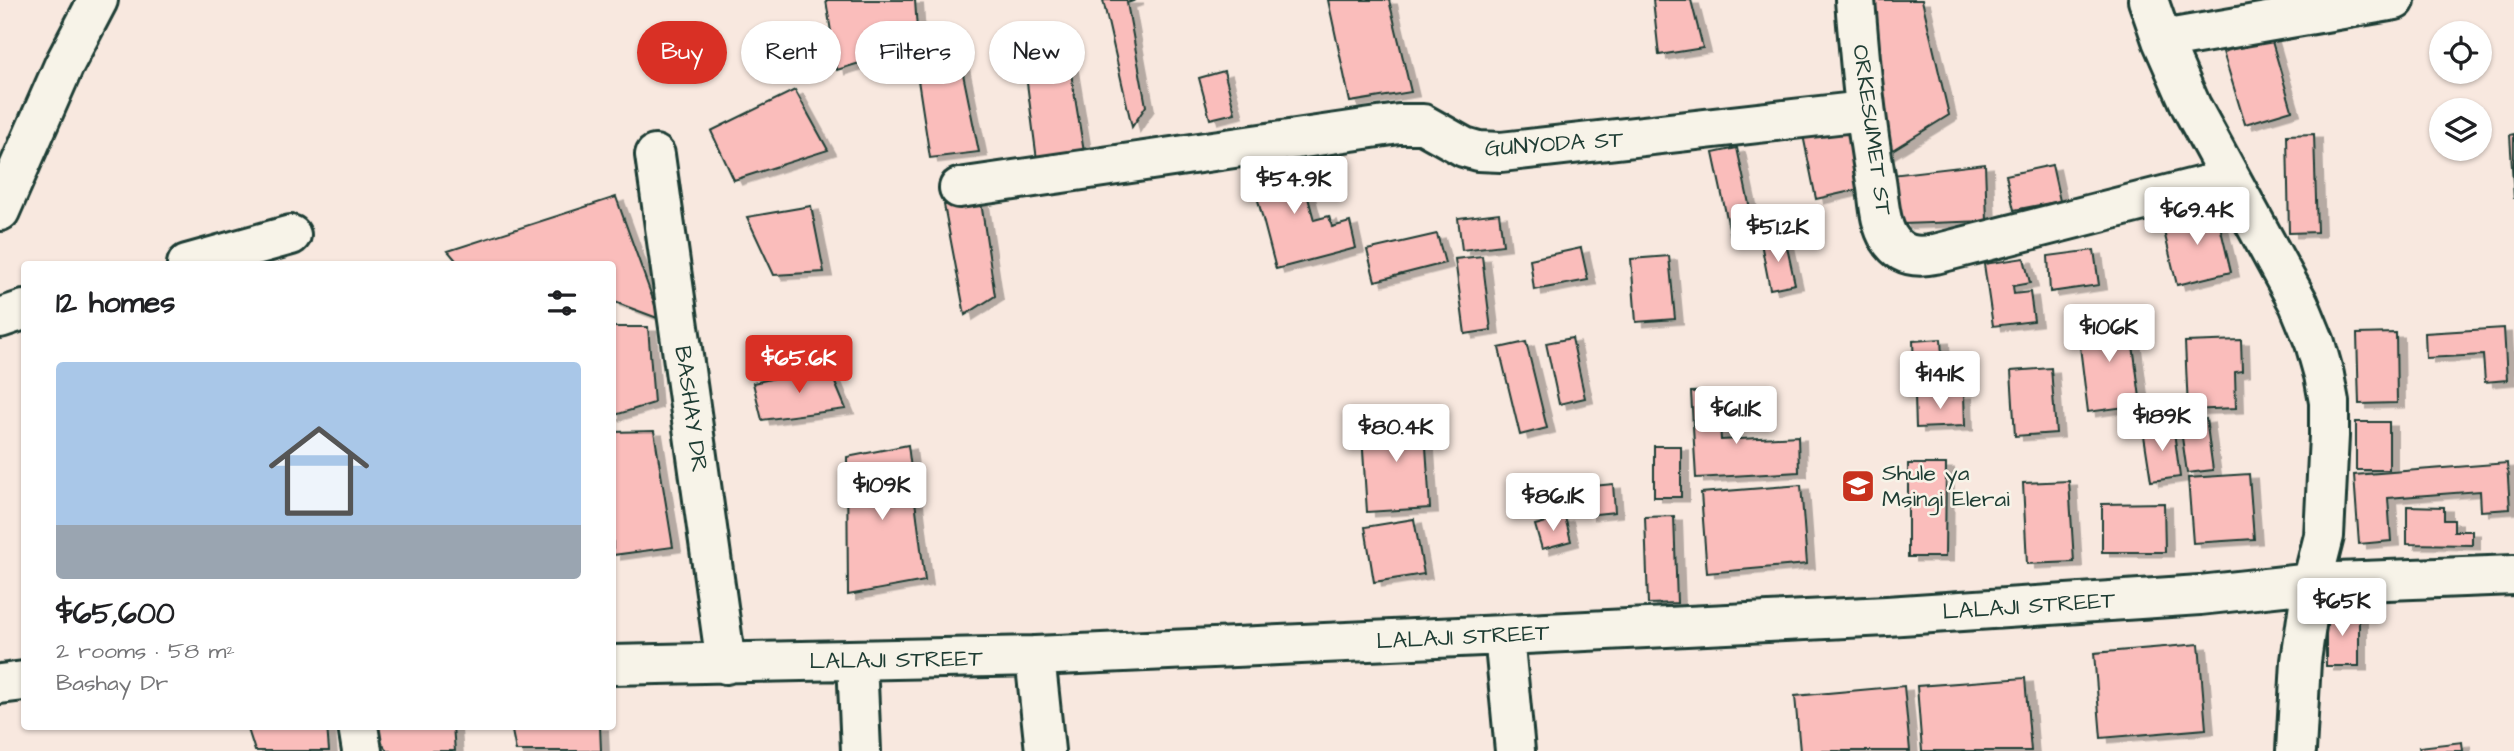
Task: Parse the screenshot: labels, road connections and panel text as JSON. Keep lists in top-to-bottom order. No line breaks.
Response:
{"streets":{"street":["ORKESUMET ST","GUNYODA ST","BASHAY DR","LALAJI STREET"]},"crossings":[["ORKESUMET ST","GUNYODA ST"],["BASHAY DR","LALAJI STREET"]],"places":{"school or university":["Shule ya Msingi Elerai"]},"page":{"chip":["Buy","Rent","Filters","New"],"price":["$54.9K","$69.4K","$51.2K","$106K","$65.6K","$141K","$61.1K","$189K","$80.4K","$109K","$86.1K","$65K"],"heading":"12 homes","list":[{"name":"$65,600","note":"2 rooms · 58 m² · Bashay Dr"}]}}
